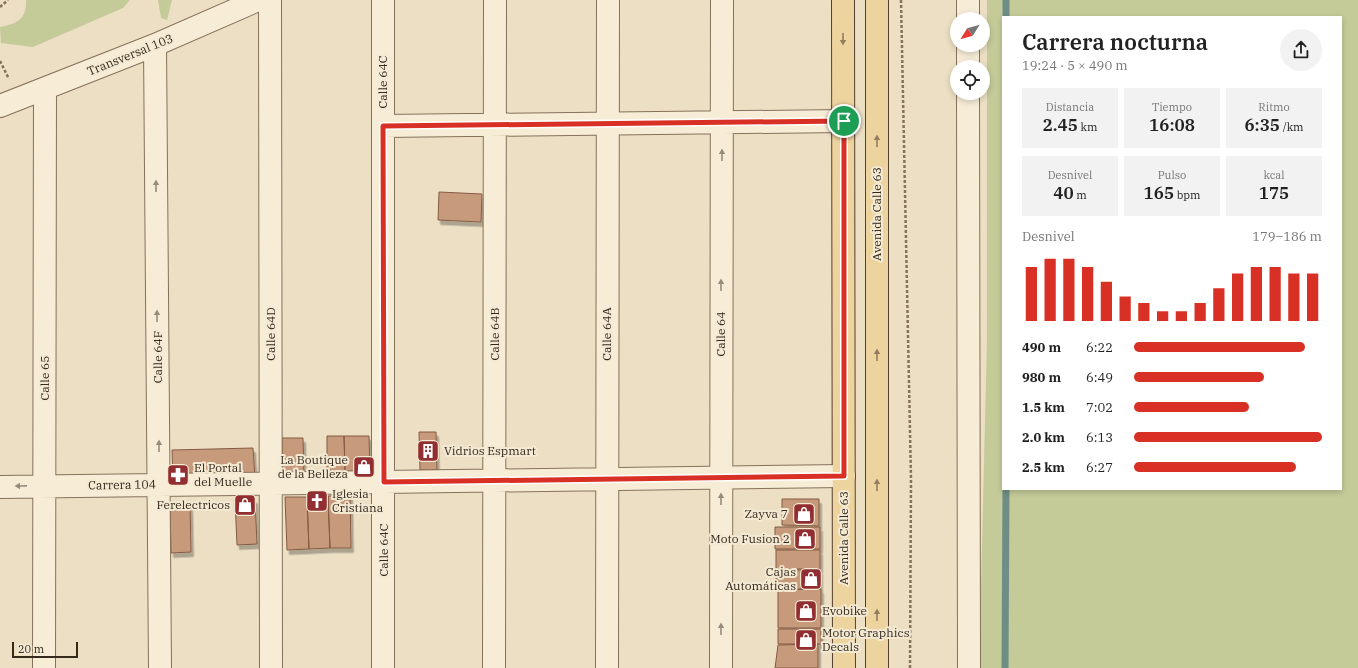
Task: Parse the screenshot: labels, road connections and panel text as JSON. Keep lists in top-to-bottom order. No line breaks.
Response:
{"streets":{"main road":["Avenida Calle 63"],"street":["Transversal 103","Calle 64C","Calle 64D","Calle 64B","Calle 64A","Calle 64","Calle 64F","Calle 65","Carrera 104"]},"crossings":[["Transversal 103","Calle 64F"],["Transversal 103","Calle 65"],["Calle 64C","Carrera 104"],["Avenida Calle 63","Carrera 104"],["Calle 64D","Carrera 104"],["Calle 64B","Carrera 104"],["Calle 64A","Carrera 104"],["Calle 64","Carrera 104"],["Calle 64F","Carrera 104"],["Calle 65","Carrera 104"]],"one_way":["Calle 64","Calle 64F"],"places":{"building":["Vidrios Espmart"],"shop":["La Boutique de la Belleza","Ferelectricos","Zayva 7","Moto Fusion 2","Cajas Automáticas","Evobike","Motor Graphics Decals"],"pharmacy":["El Portal del Muelle"],"church":["Iglesia Cristiana"]},"scale_bar":"20 m","north":"bottom left","page":{"heading":["Carrera nocturna","19:24 · 5 × 490 m"],"stats":[["Distancia","2.45 km"],["Tiempo","16:08"],["Ritmo","6:35 /km"],["Desnivel","40 m"],["Pulso","165 bpm"],["kcal","175"]],"chart":["Desnivel","179–186 m"],"list":[{"name":"490 m","note":"6:22"},{"name":"980 m","note":"6:49"},{"name":"1.5 km","note":"7:02"},{"name":"2.0 km","note":"6:13"},{"name":"2.5 km","note":"6:27"}],"scale":"20 m"}}
